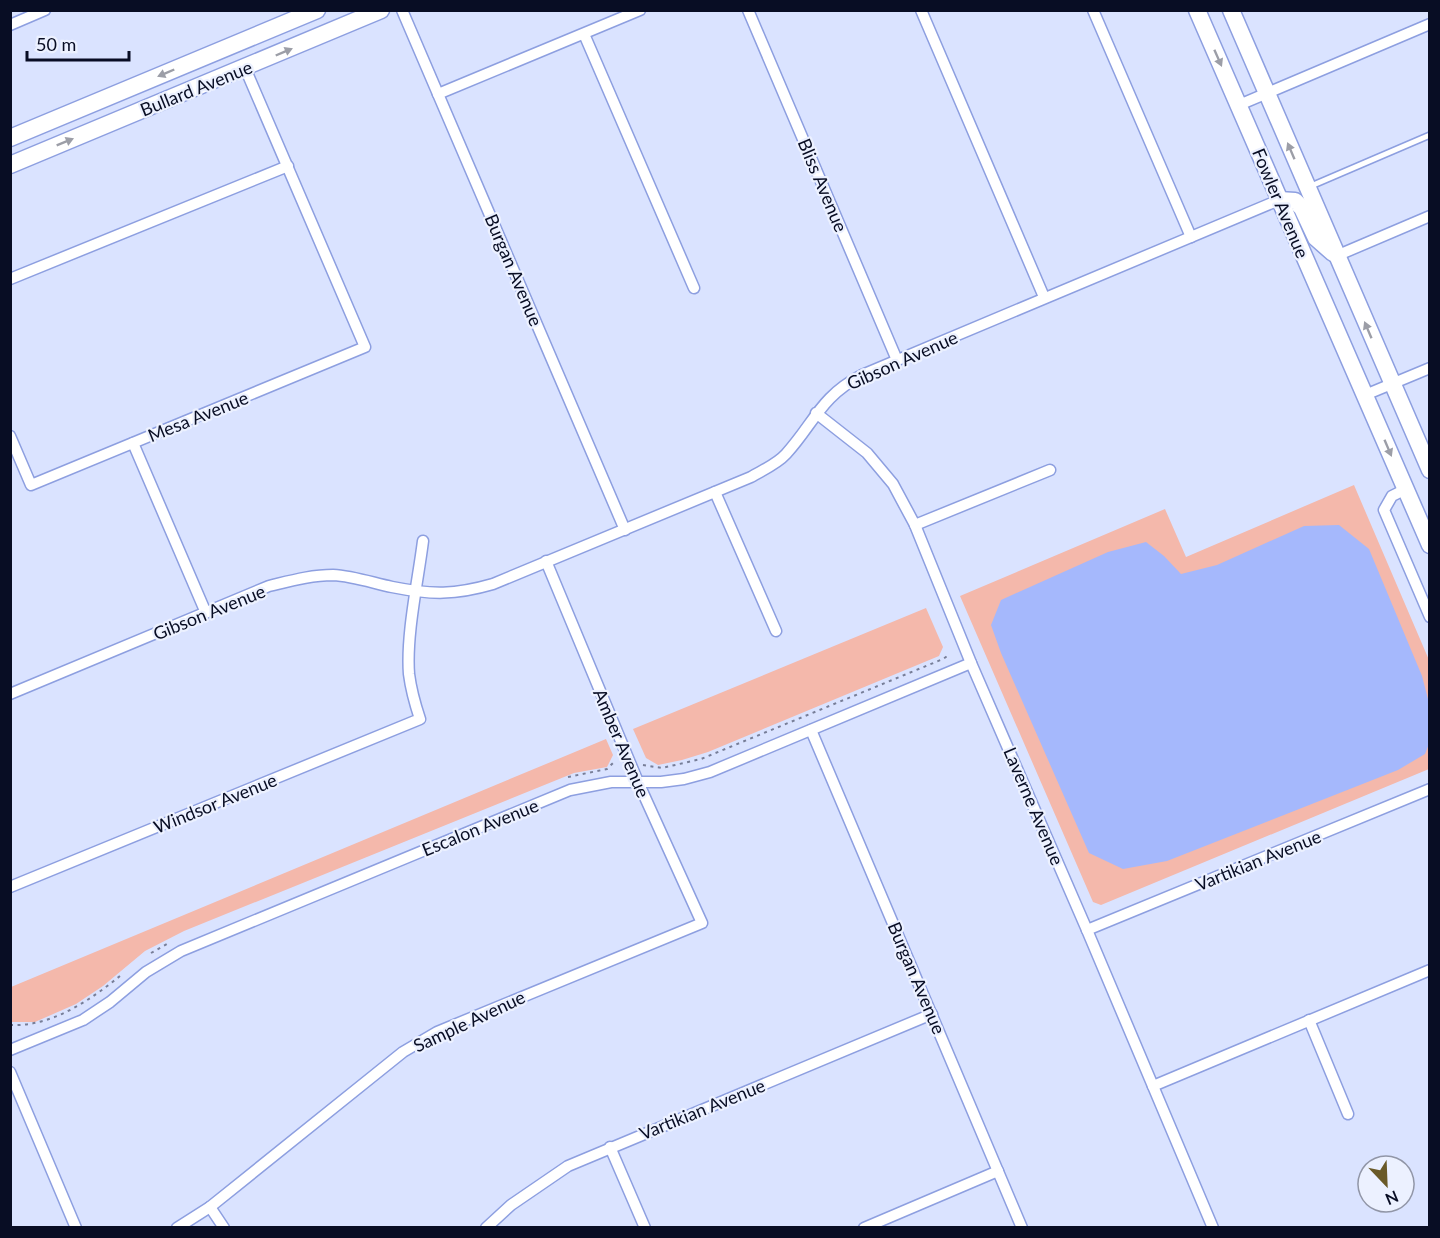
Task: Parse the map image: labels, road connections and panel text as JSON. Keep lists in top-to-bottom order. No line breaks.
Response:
{"streets":{"main road":["Bullard Avenue","Fowler Avenue"],"street":["Bliss Avenue","Burgan Avenue","Gibson Avenue","Mesa Avenue","Amber Avenue","Windsor Avenue","Laverne Avenue","Escalon Avenue","Vartikian Avenue","Sample Avenue"]},"crossings":[["Bliss Avenue","Gibson Avenue"],["Fowler Avenue","Gibson Avenue"],["Burgan Avenue","Gibson Avenue"],["Burgan Avenue","Escalon Avenue"],["Burgan Avenue","Vartikian Avenue"],["Gibson Avenue","Amber Avenue"],["Gibson Avenue","Windsor Avenue"],["Gibson Avenue","Laverne Avenue"],["Amber Avenue","Escalon Avenue"],["Amber Avenue","Sample Avenue"],["Laverne Avenue","Escalon Avenue"],["Laverne Avenue","Vartikian Avenue"]],"scale_bar":"50 m","north":"bottom right"}
